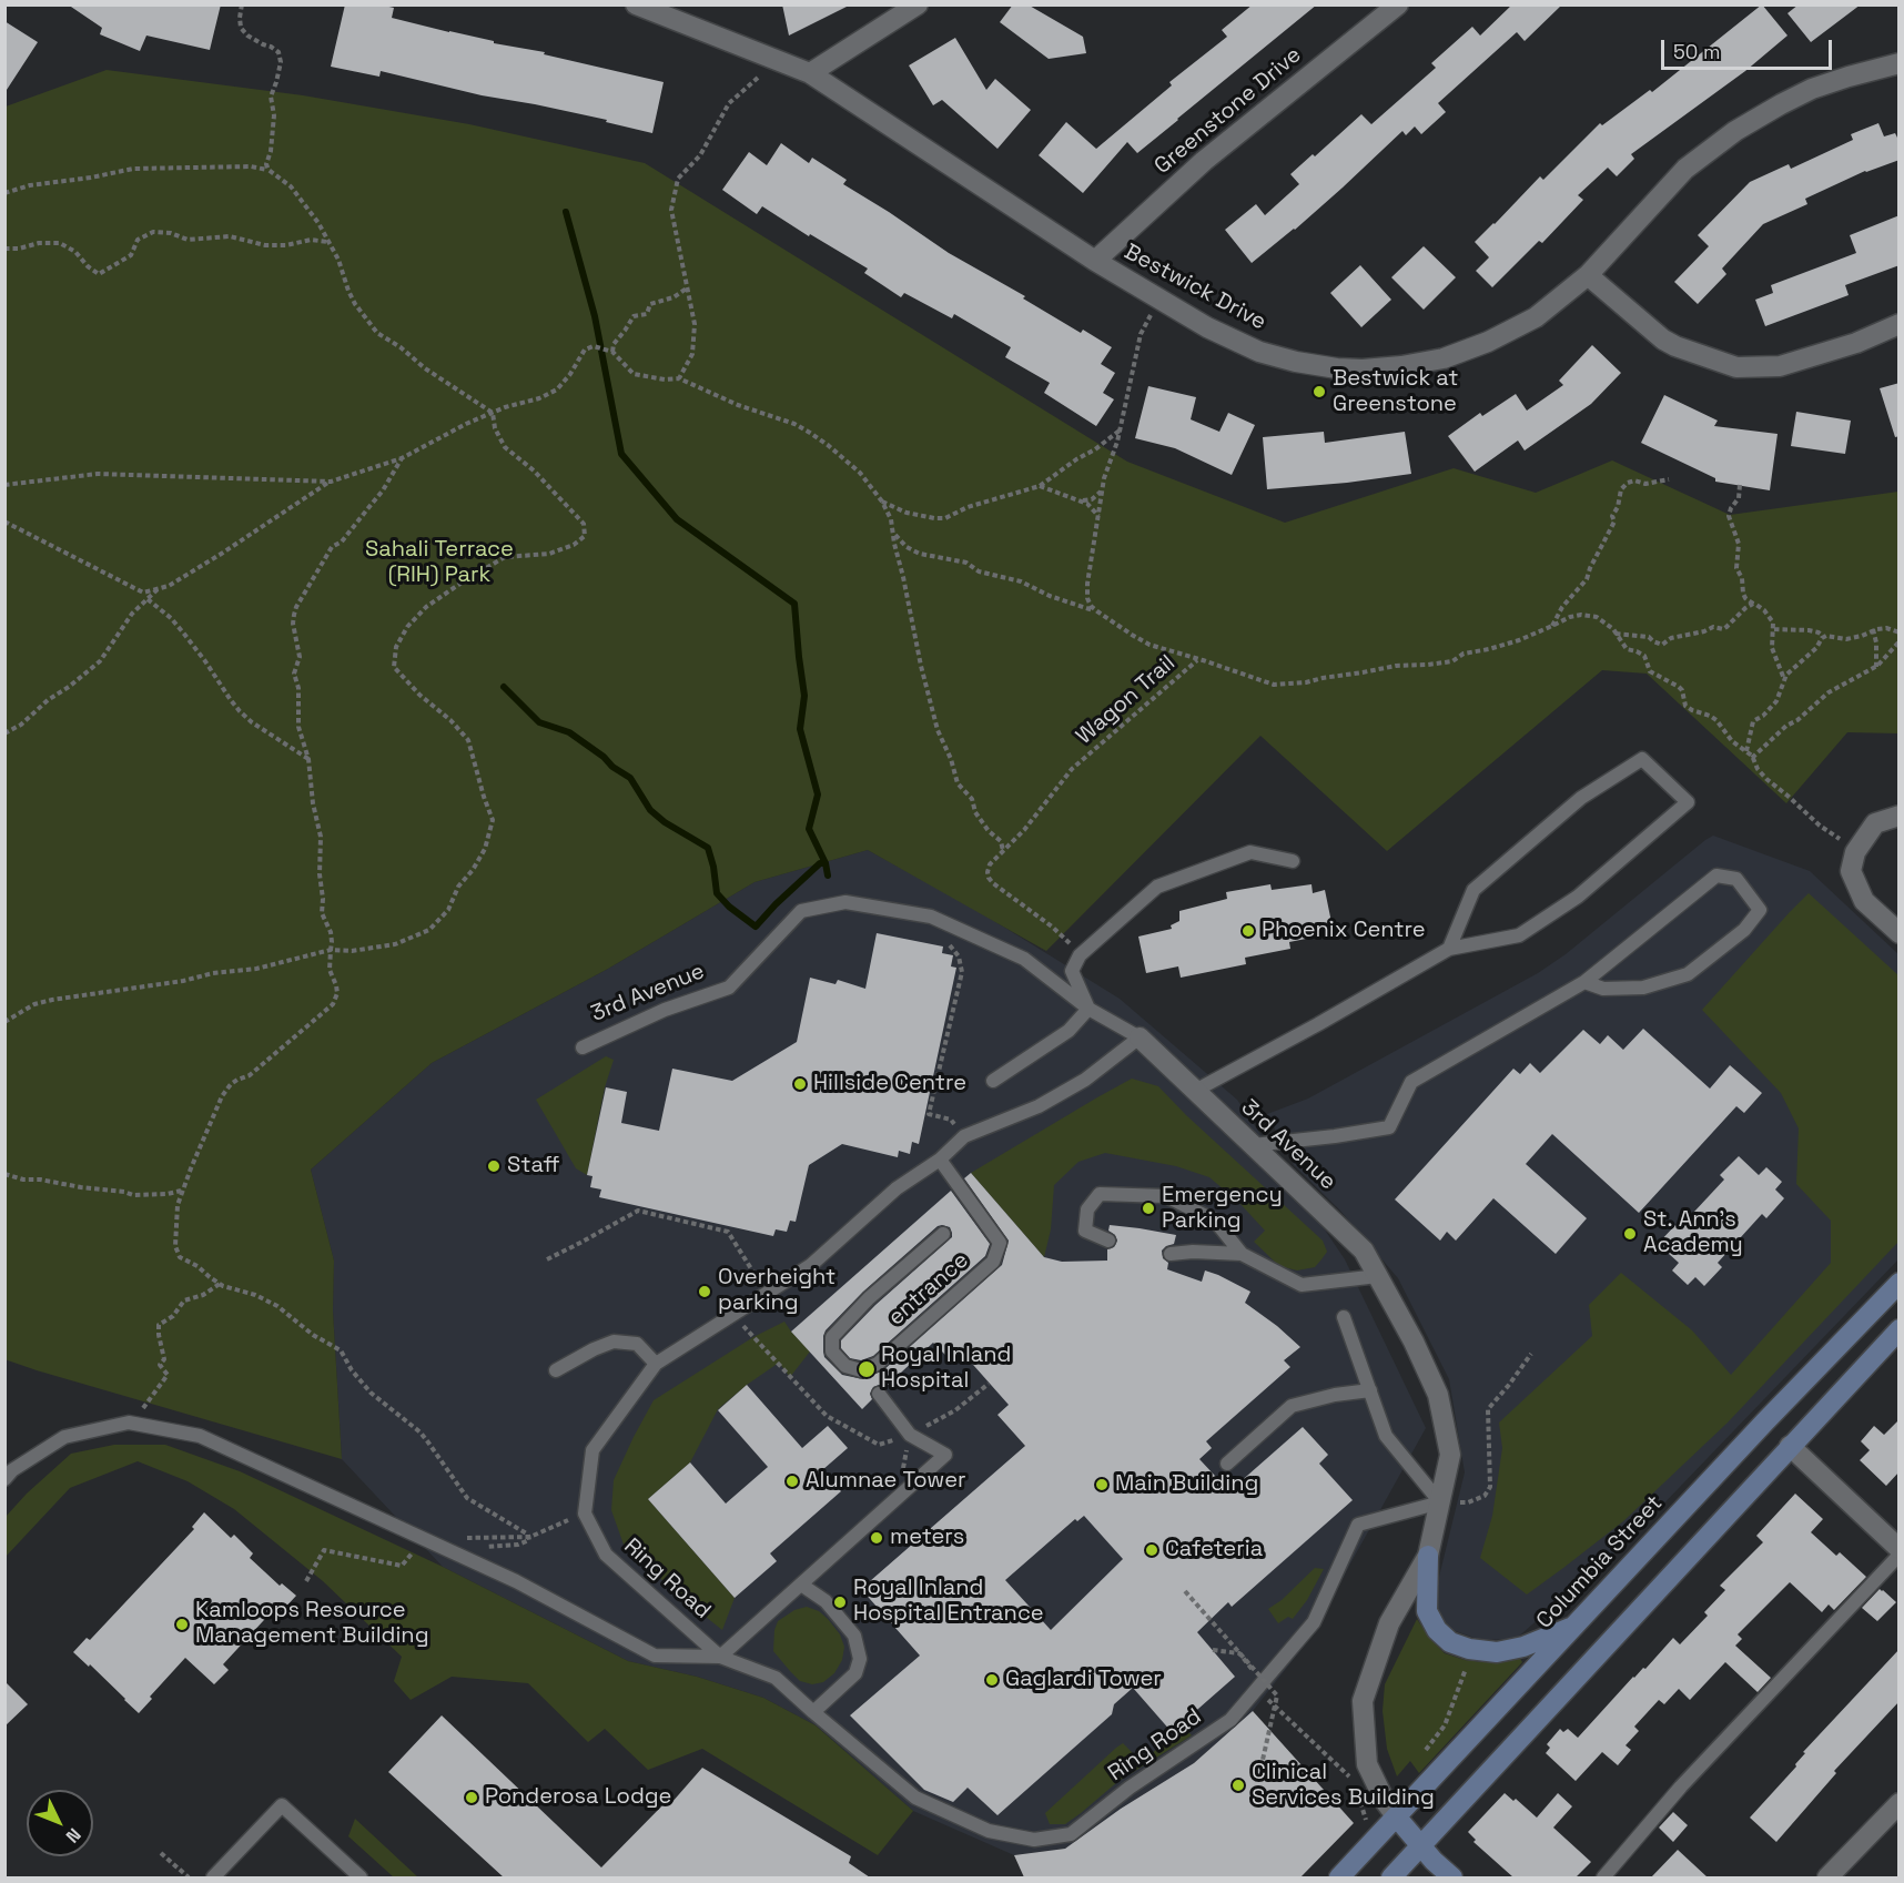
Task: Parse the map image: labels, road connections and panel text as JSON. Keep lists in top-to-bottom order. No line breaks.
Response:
{"streets":{"main road":["3rd Avenue","Columbia Street"],"street":["Greenstone Drive","Bestwick Drive"],"lane":["entrance","Ring Road"],"path":["Wagon Trail"]},"crossings":[["Greenstone Drive","Bestwick Drive"],["3rd Avenue","Columbia Street"],["3rd Avenue","Ring Road"],["entrance","Ring Road"]],"parks":["Sahali Terrace (RIH) Park"],"places":["Bestwick at Greenstone","Phoenix Centre","Hillside Centre","Staff","Emergency Parking","St. Ann's Academy","Overheight parking","Royal Inland Hospital","Alumnae Tower","Main Building","meters","Cafeteria","Royal Inland Hospital Entrance","Kamloops Resource Management Building","Gaglardi Tower","Clinical Services Building","Ponderosa Lodge"],"scale_bar":"50 m","north":"bottom right"}
